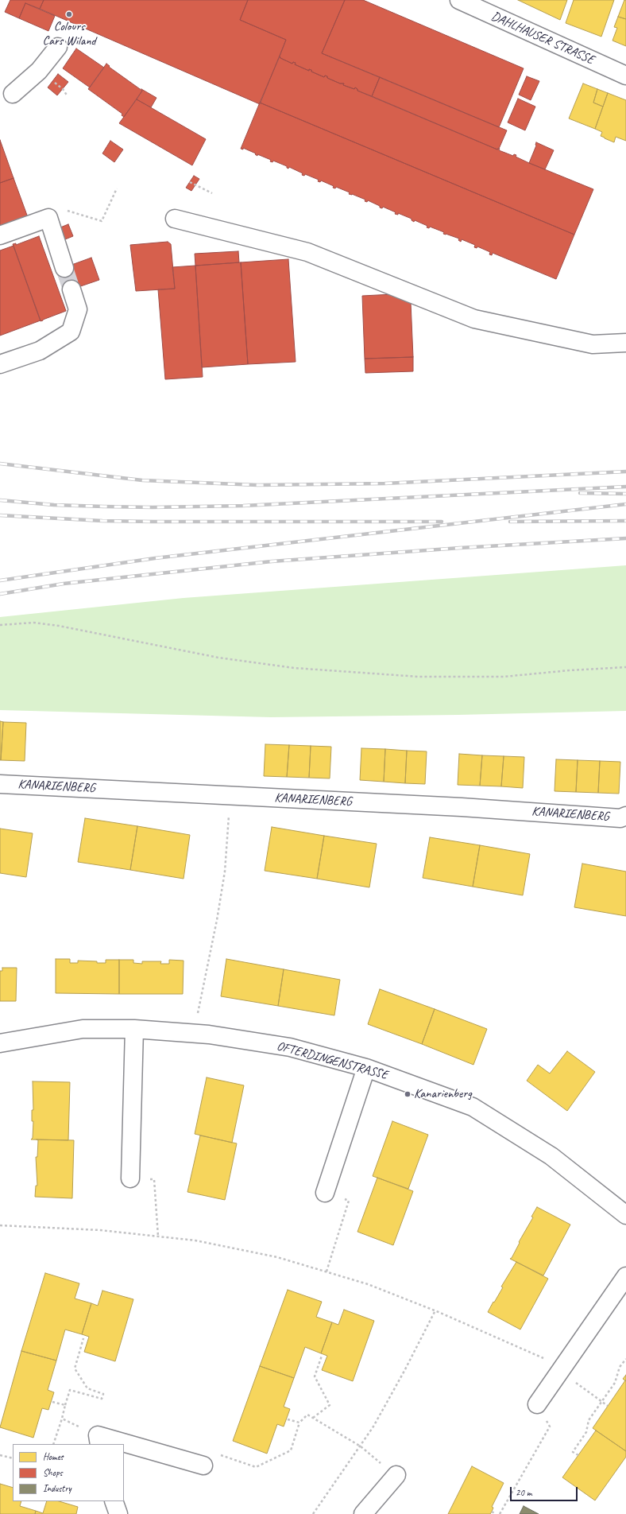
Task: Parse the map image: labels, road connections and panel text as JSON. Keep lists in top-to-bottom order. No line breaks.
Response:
{"streets":{"street":["DAHLHAUSER STRASSE","KANARIENBERG","OFTERDINGENSTRASSE"]},"places":["Colours Cars Wiland","Kanarienberg"],"legend":["Homes","Shops","Industry"],"scale_bar":"20 m"}
